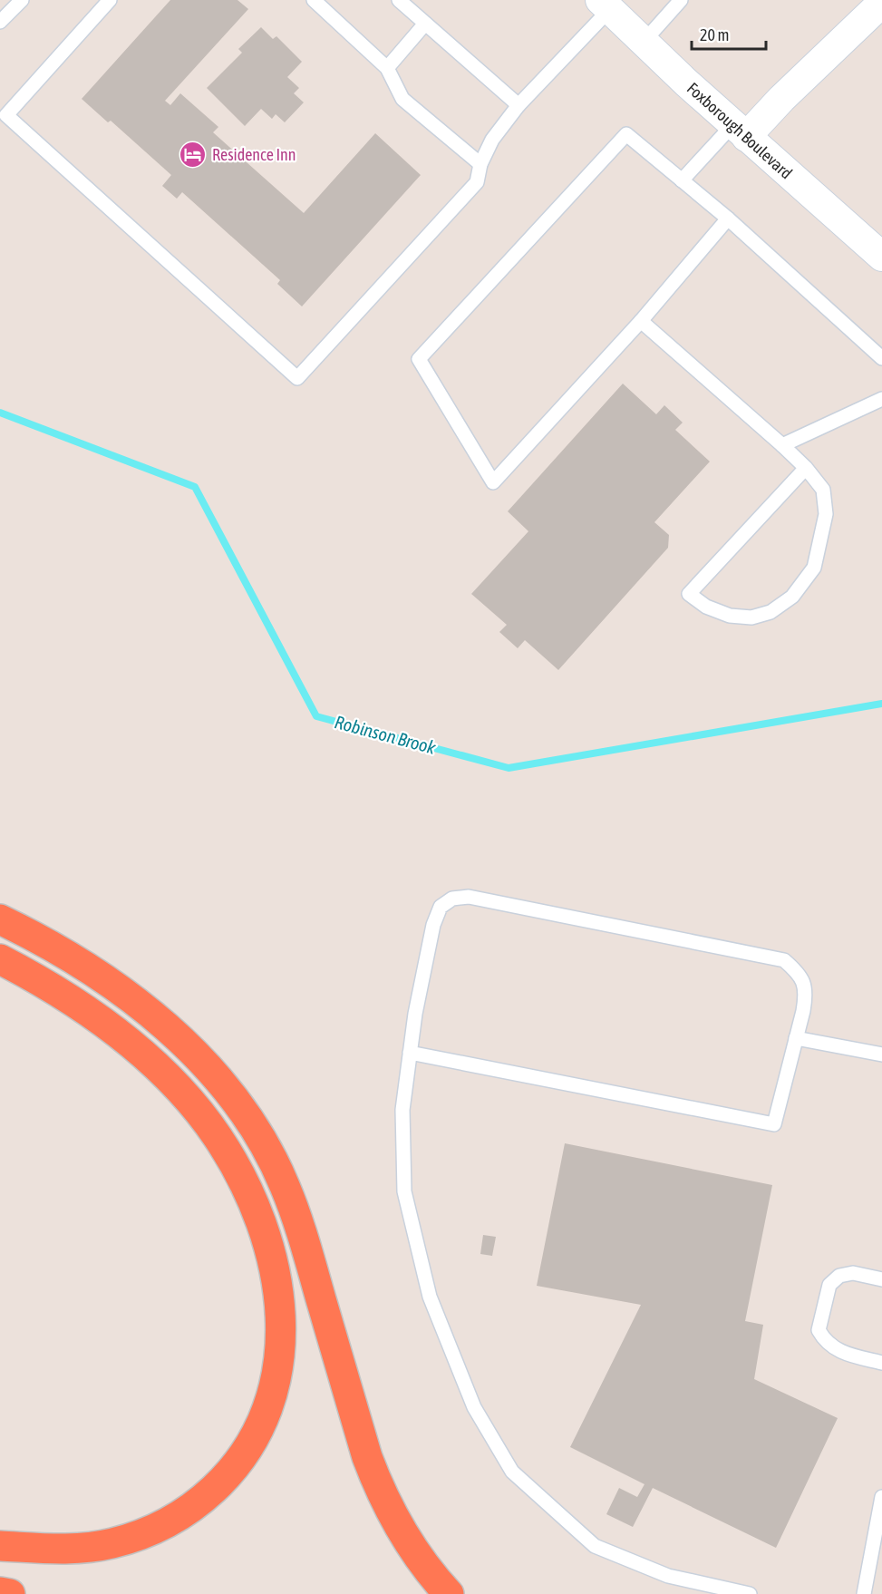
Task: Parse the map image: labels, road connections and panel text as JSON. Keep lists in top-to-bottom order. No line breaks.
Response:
{"streets":{"street":["Foxborough Boulevard"]},"water":["Robinson Brook"],"places":{"hotel":["Residence Inn"]},"scale_bar":"20 m"}
